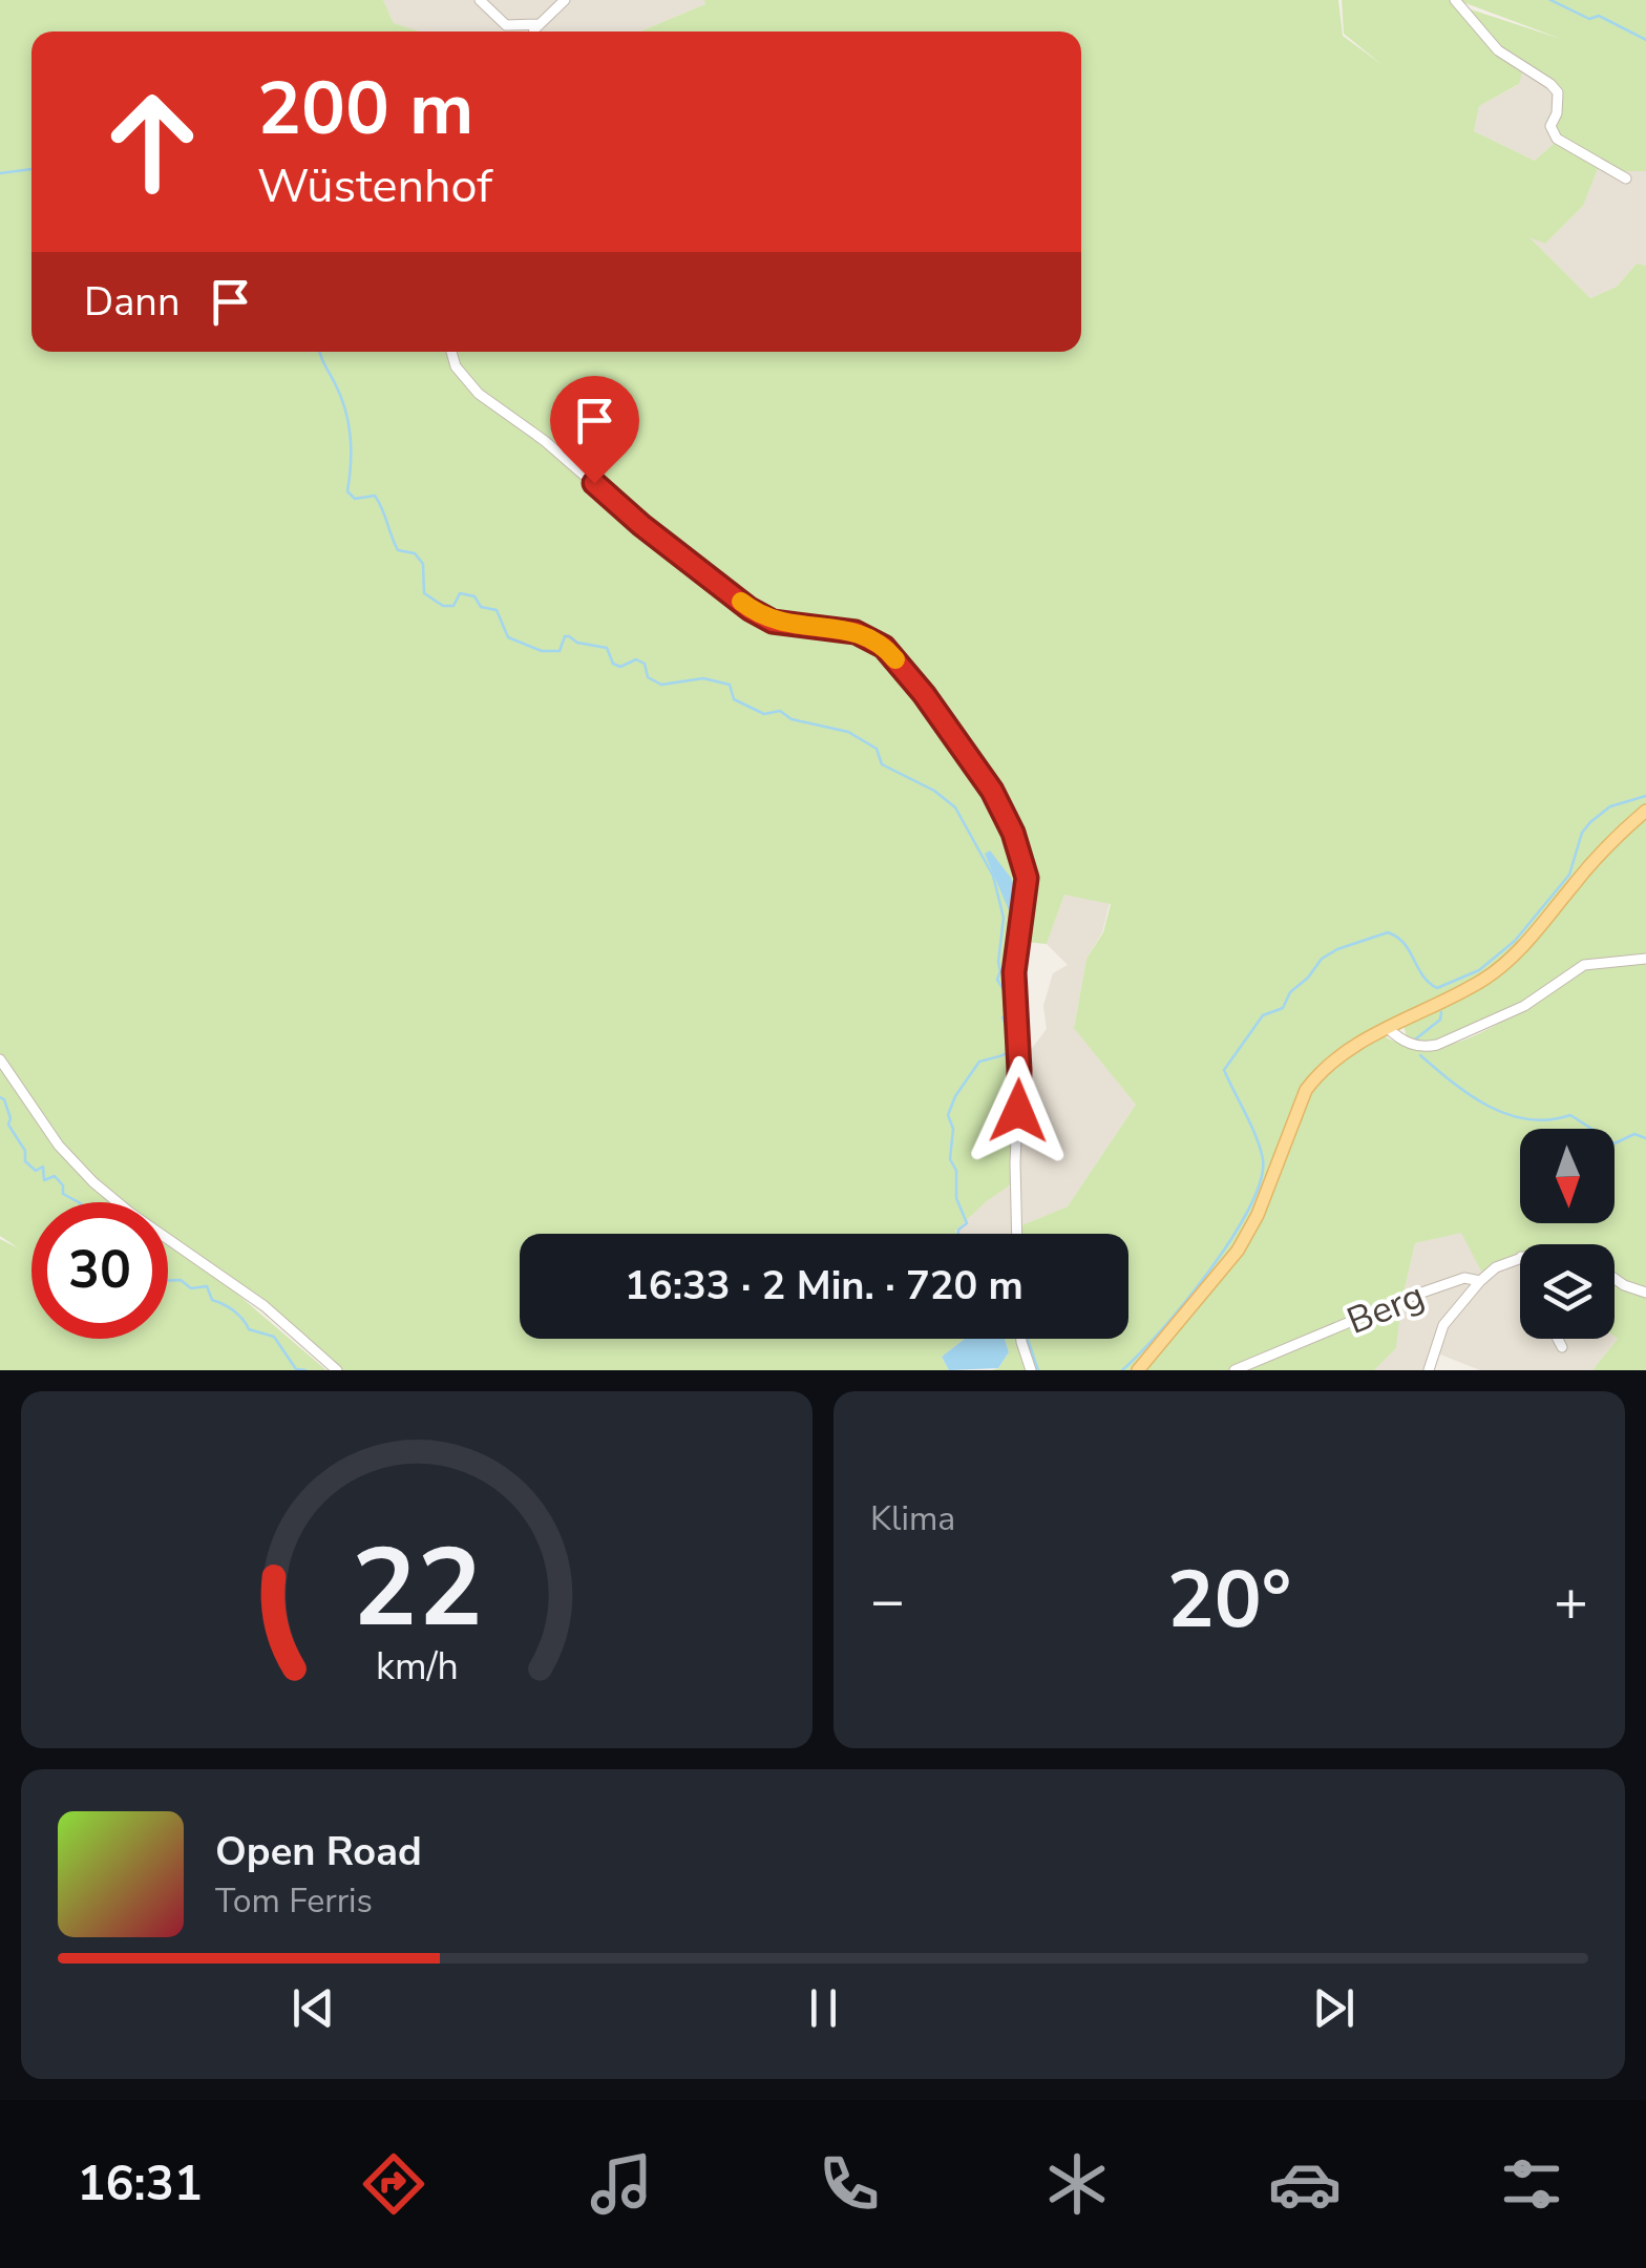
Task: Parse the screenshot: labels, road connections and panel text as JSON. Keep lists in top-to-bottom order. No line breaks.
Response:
{"streets":{"street":["Berg"]},"north":"bottom","page":{"turn":["200 m","Wüstenhof"],"then":"Dann","limit":"30","trip":"16:33 · 2 Min. · 720 m","tile":"Klima","heat":["−","20°","+"],"song":["Open Road","Tom Ferris"],"tabs":"16:31","gauge":["22","km/h"]}}
